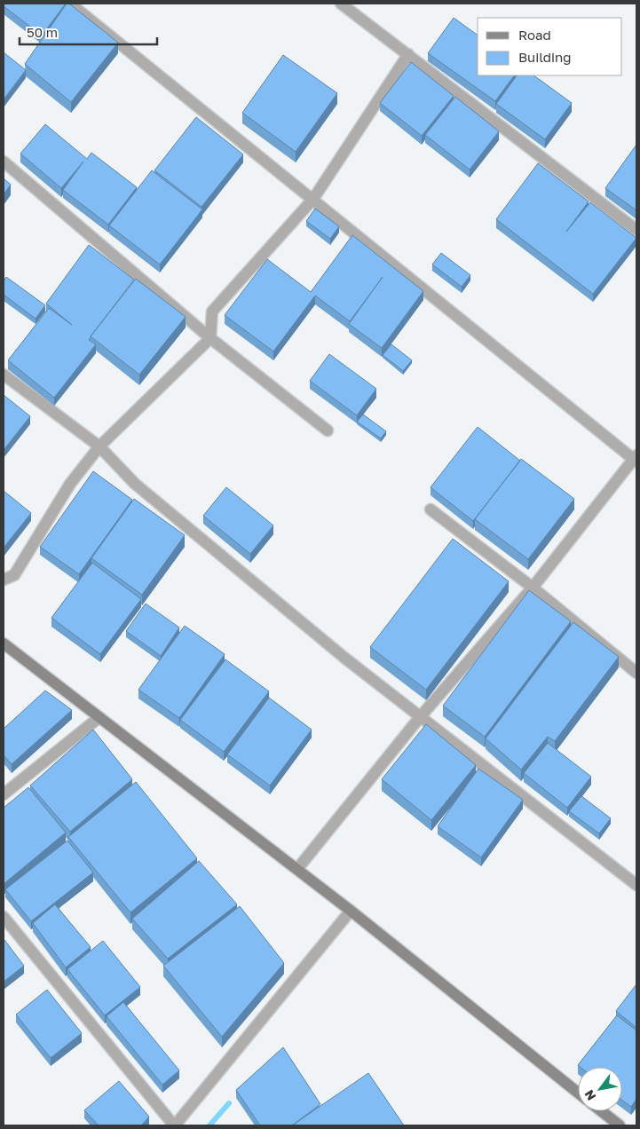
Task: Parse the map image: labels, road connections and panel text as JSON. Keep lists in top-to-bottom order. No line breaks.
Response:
{"legend":["Road","Building"],"scale_bar":"50 m","north":"bottom left"}
